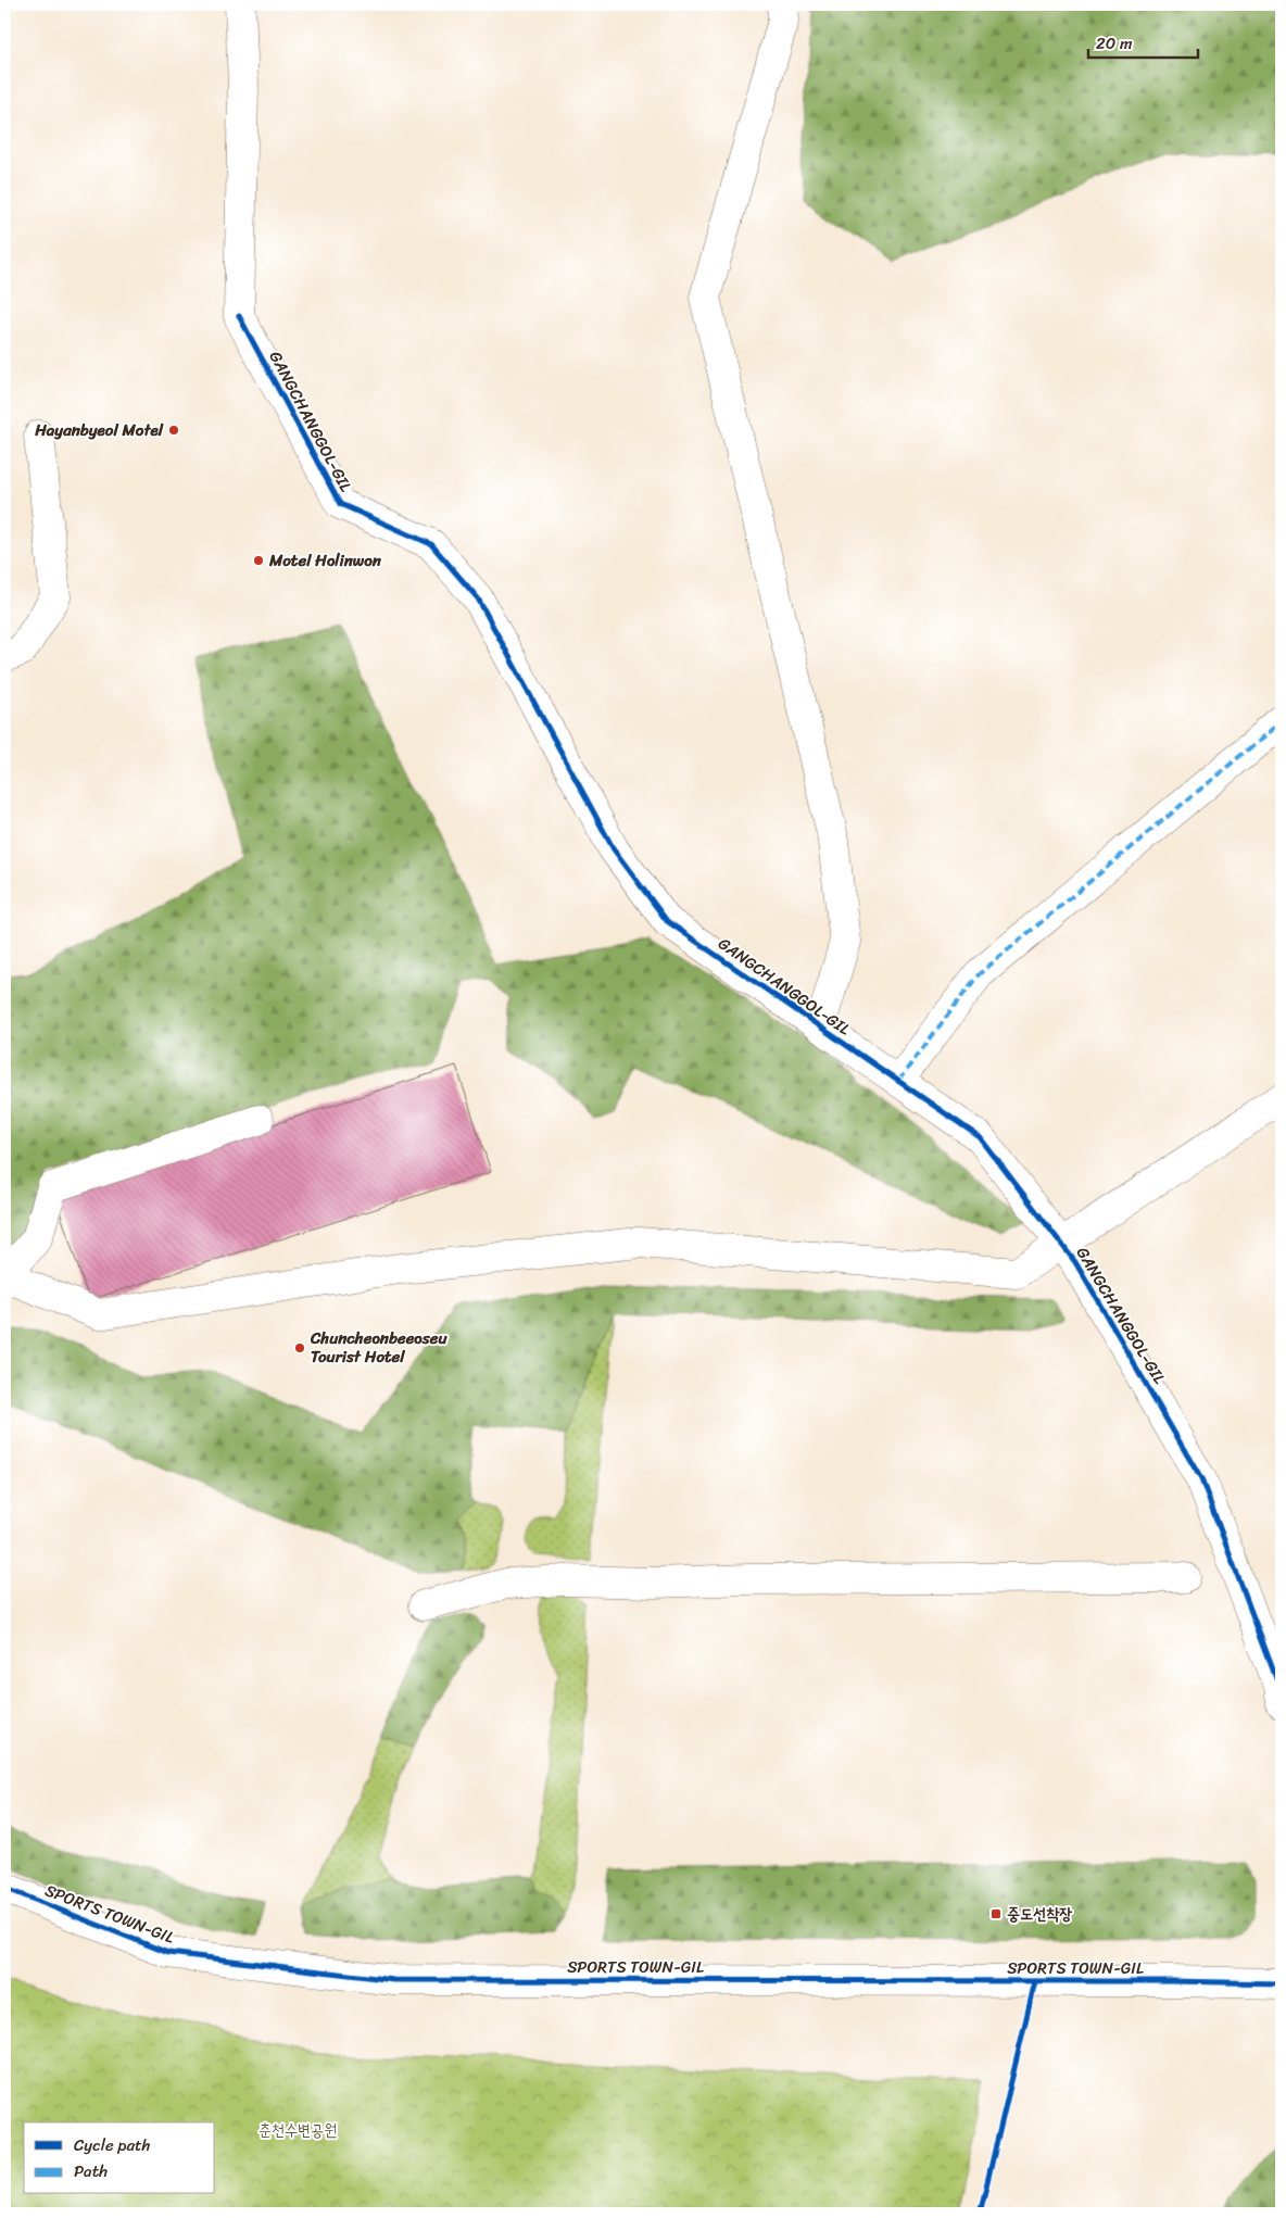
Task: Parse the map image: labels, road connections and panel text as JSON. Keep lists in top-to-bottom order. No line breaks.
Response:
{"streets":{"street":["GANGCHANGGOL-GIL","SPORTS TOWN-GIL"]},"parks":["춘천수변공원"],"places":{"other":["Hayanbyeol Motel","Motel Holinwon","Chuncheonbeeoseu Tourist Hotel"],"transit":["중도선착장"]},"legend":["Cycle path","Path"],"scale_bar":"20 m"}
